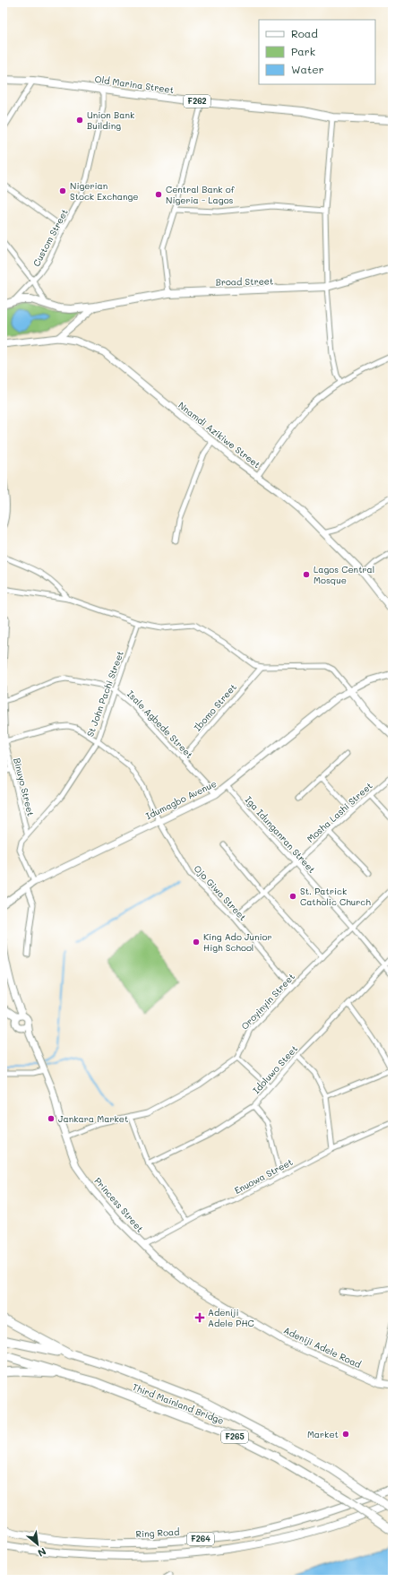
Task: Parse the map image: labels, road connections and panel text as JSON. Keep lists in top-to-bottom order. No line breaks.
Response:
{"streets":{"highway":["Third Mainland Bridge","F265"],"main road":["Old Marina Street","F262","Broad Street","Nnamdi Azikiwe Street","Idumagbo Avenue","Princess Street","Adeniji Adele Road","Ring Road","F264"],"street":["Custom Street","St John Pachi Street","Ibomo Street","Isale Agbede Street","Binuyo Street","Mosha Lashi Street","Iga Idunganran Street","Ojo Giwa Street","Oroyinyin Street","Idoluwo Steet","Enuowa Street"]},"crossings":[["Old Marina Street","Custom Street"],["Custom Street","Broad Street"],["St John Pachi Street","Isale Agbede Street"],["St John Pachi Street","Binuyo Street"],["St John Pachi Street","Ojo Giwa Street"],["Ibomo Street","Isale Agbede Street"],["Isale Agbede Street","Binuyo Street"],["Isale Agbede Street","Idumagbo Avenue"],["Binuyo Street","Ojo Giwa Street"],["Idumagbo Avenue","Iga Idunganran Street"],["Idumagbo Avenue","Ojo Giwa Street"],["Mosha Lashi Street","Iga Idunganran Street"],["Mosha Lashi Street","Ojo Giwa Street"],["Iga Idunganran Street","Oroyinyin Street"],["Iga Idunganran Street","Idoluwo Steet"],["Ojo Giwa Street","Oroyinyin Street"],["Oroyinyin Street","Princess Street"],["Enuowa Street","Princess Street"],["Enuowa Street","Adeniji Adele Road"],["Princess Street","Adeniji Adele Road"],["Third Mainland Bridge","F265"]],"places":{"other":["Union Bank Building","Nigerian Stock Exchange","Central Bank of Nigeria - Lagos","Lagos Central Mosque","St. Patrick Catholic Church","King Ado Junior High School","Jankara Market","Market"],"health":["Adeniji Adele PHC"]},"legend":["Road","Park","Water"],"north":"bottom right"}
